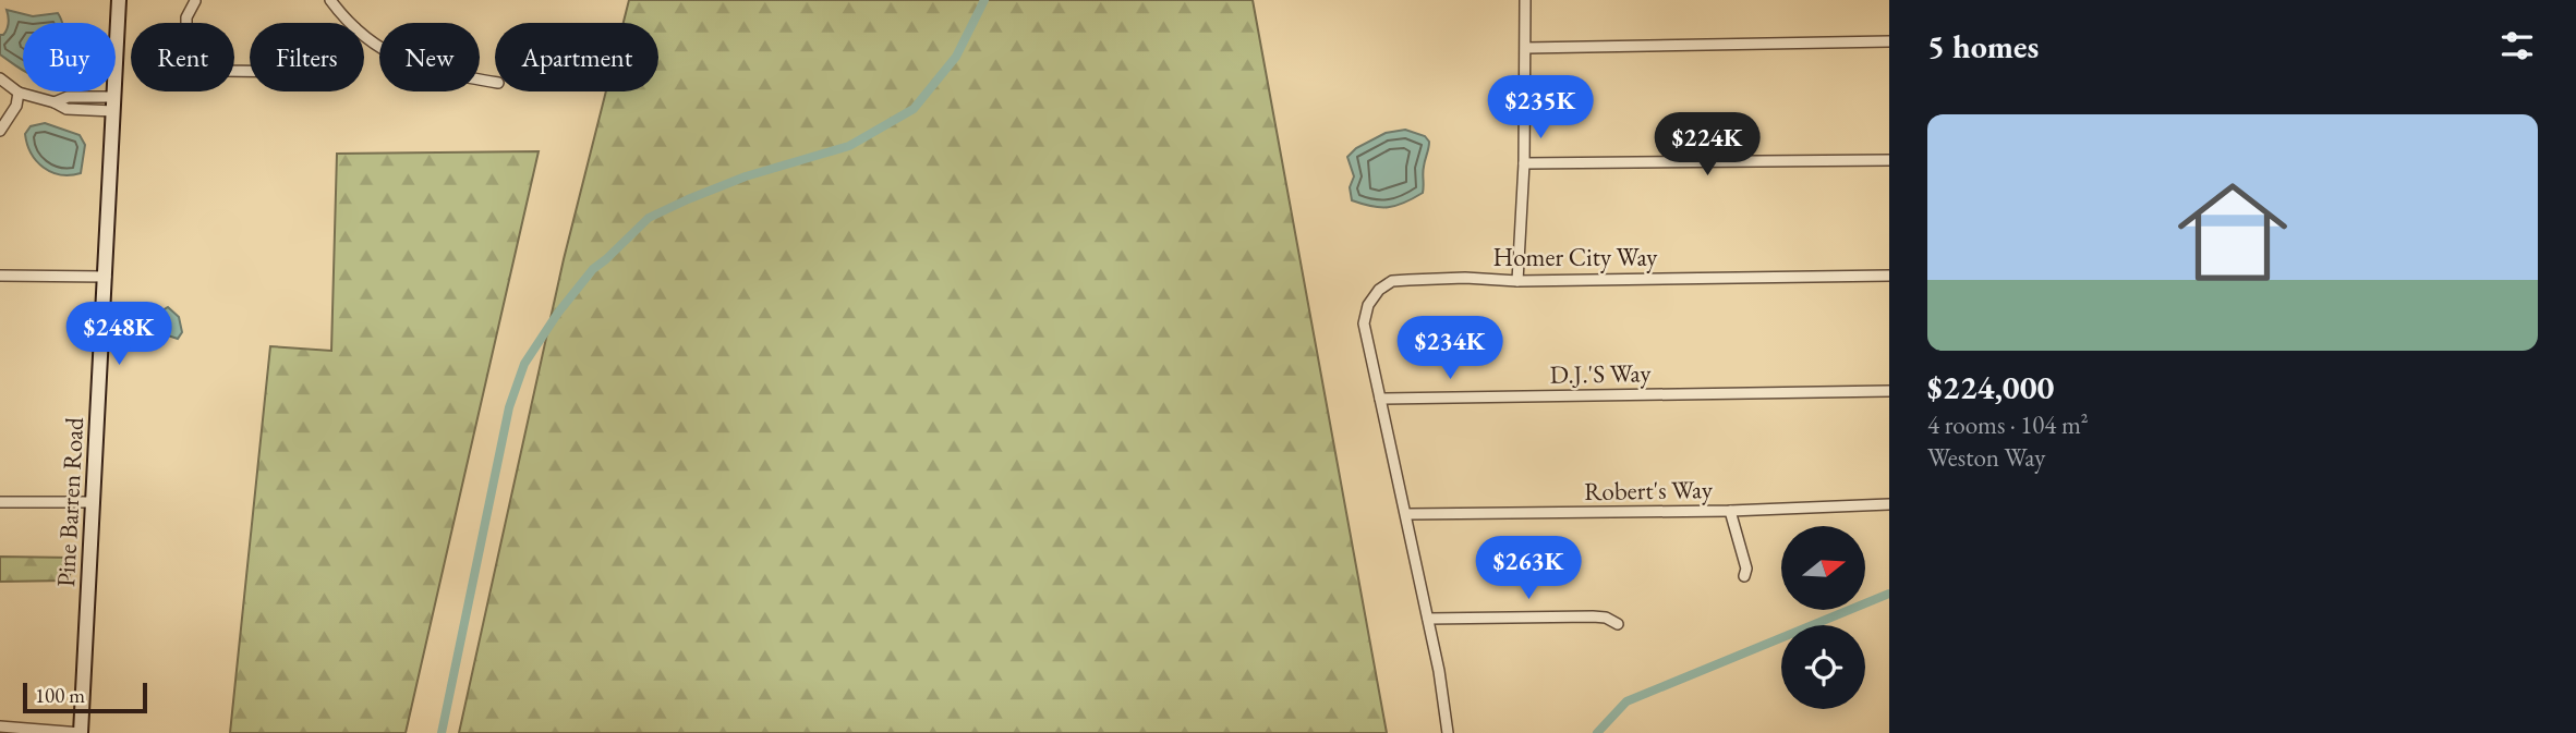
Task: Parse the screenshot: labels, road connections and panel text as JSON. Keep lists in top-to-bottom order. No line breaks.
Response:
{"streets":{"main road":["Pine Barren Road"],"street":["Homer City Way","D.J.'S Way","Robert's Way"]},"crossings":[["Homer City Way","D.J.'S Way"]],"scale_bar":"100 m","north":"right","page":{"heading":"5 homes","chip":["Buy","Rent","Filters","New","Apartment"],"price":["$235K","$224K","$248K","$234K","$263K"],"list":[{"name":"$224,000","note":"4 rooms · 104 m² · Weston Way"}],"scale":"100 m"}}
